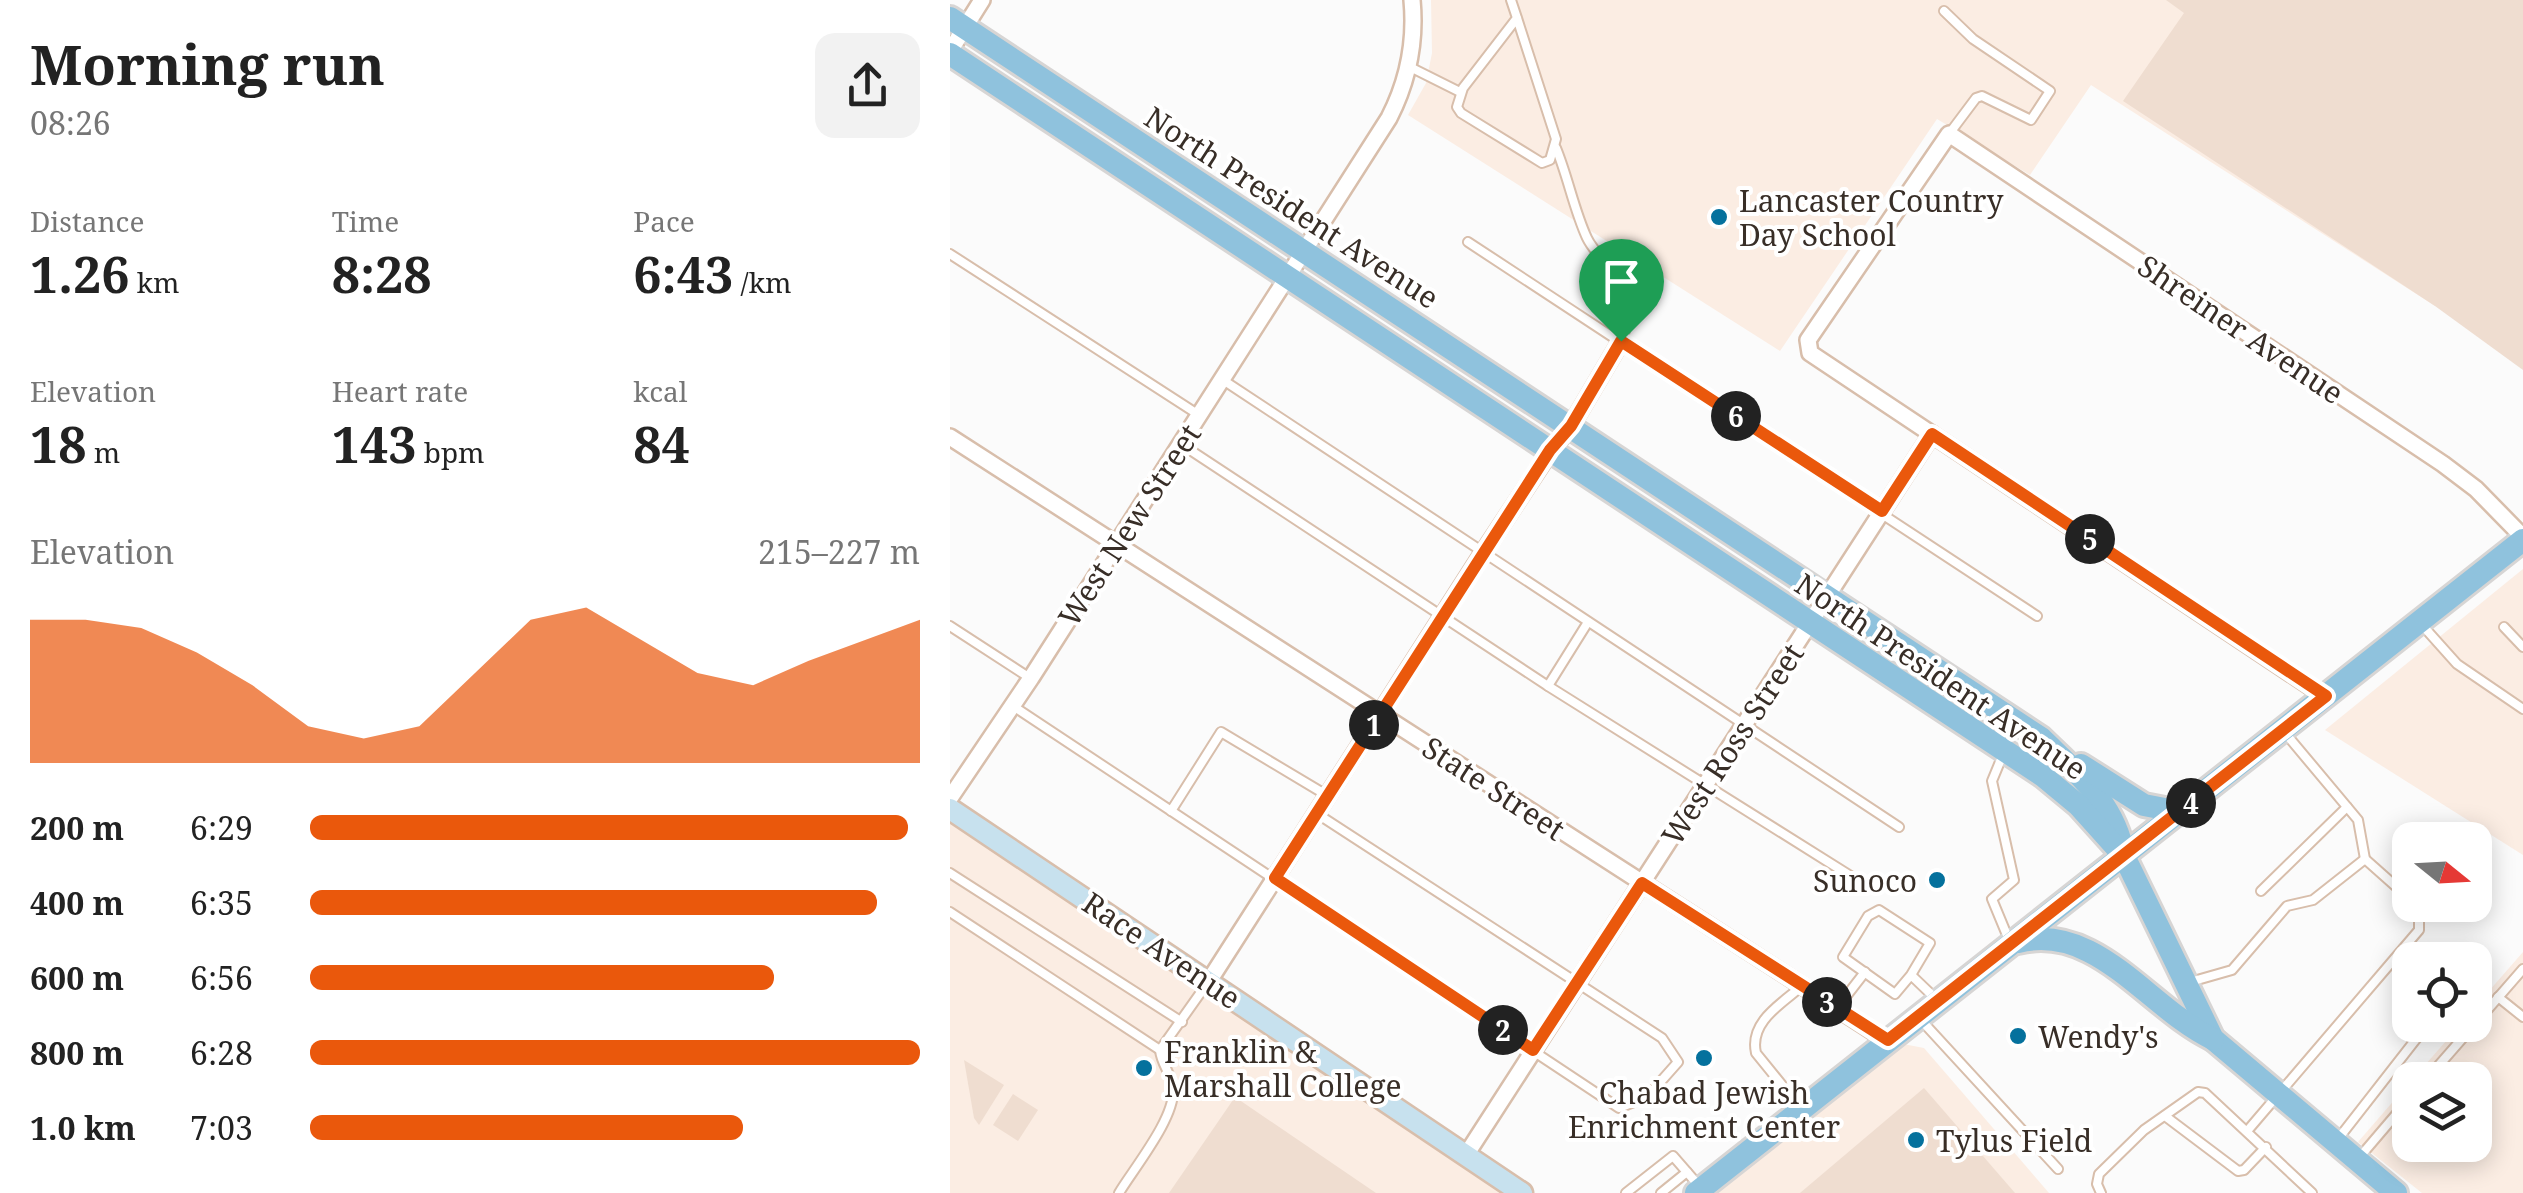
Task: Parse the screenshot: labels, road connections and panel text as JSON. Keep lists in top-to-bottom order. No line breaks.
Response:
{"streets":{"main road":["North President Avenue","Race Avenue"],"street":["Shreiner Avenue","West New Street","West Ross Street","State Street"]},"crossings":[["North President Avenue","West New Street"],["North President Avenue","West Ross Street"],["West New Street","State Street"],["West Ross Street","State Street"],["West Ross Street","Race Avenue"]],"places":["Lancaster Country Day School","Sunoco","Wendy's","Chabad Jewish Enrichment Center","Franklin & Marshall College","Tylus Field"],"north":"right","page":{"heading":["Morning run","08:26"],"stats":[["Distance","1.26 km"],["Time","8:28"],["Pace","6:43 /km"],["Elevation","18 m"],["Heart rate","143 bpm"],["kcal","84"]],"pins":["6","5","1","4","3","2"],"chart":["Elevation","215–227 m"],"list":[{"name":"200 m","note":"6:29"},{"name":"400 m","note":"6:35"},{"name":"600 m","note":"6:56"},{"name":"800 m","note":"6:28"},{"name":"1.0 km","note":"7:03"}]}}
